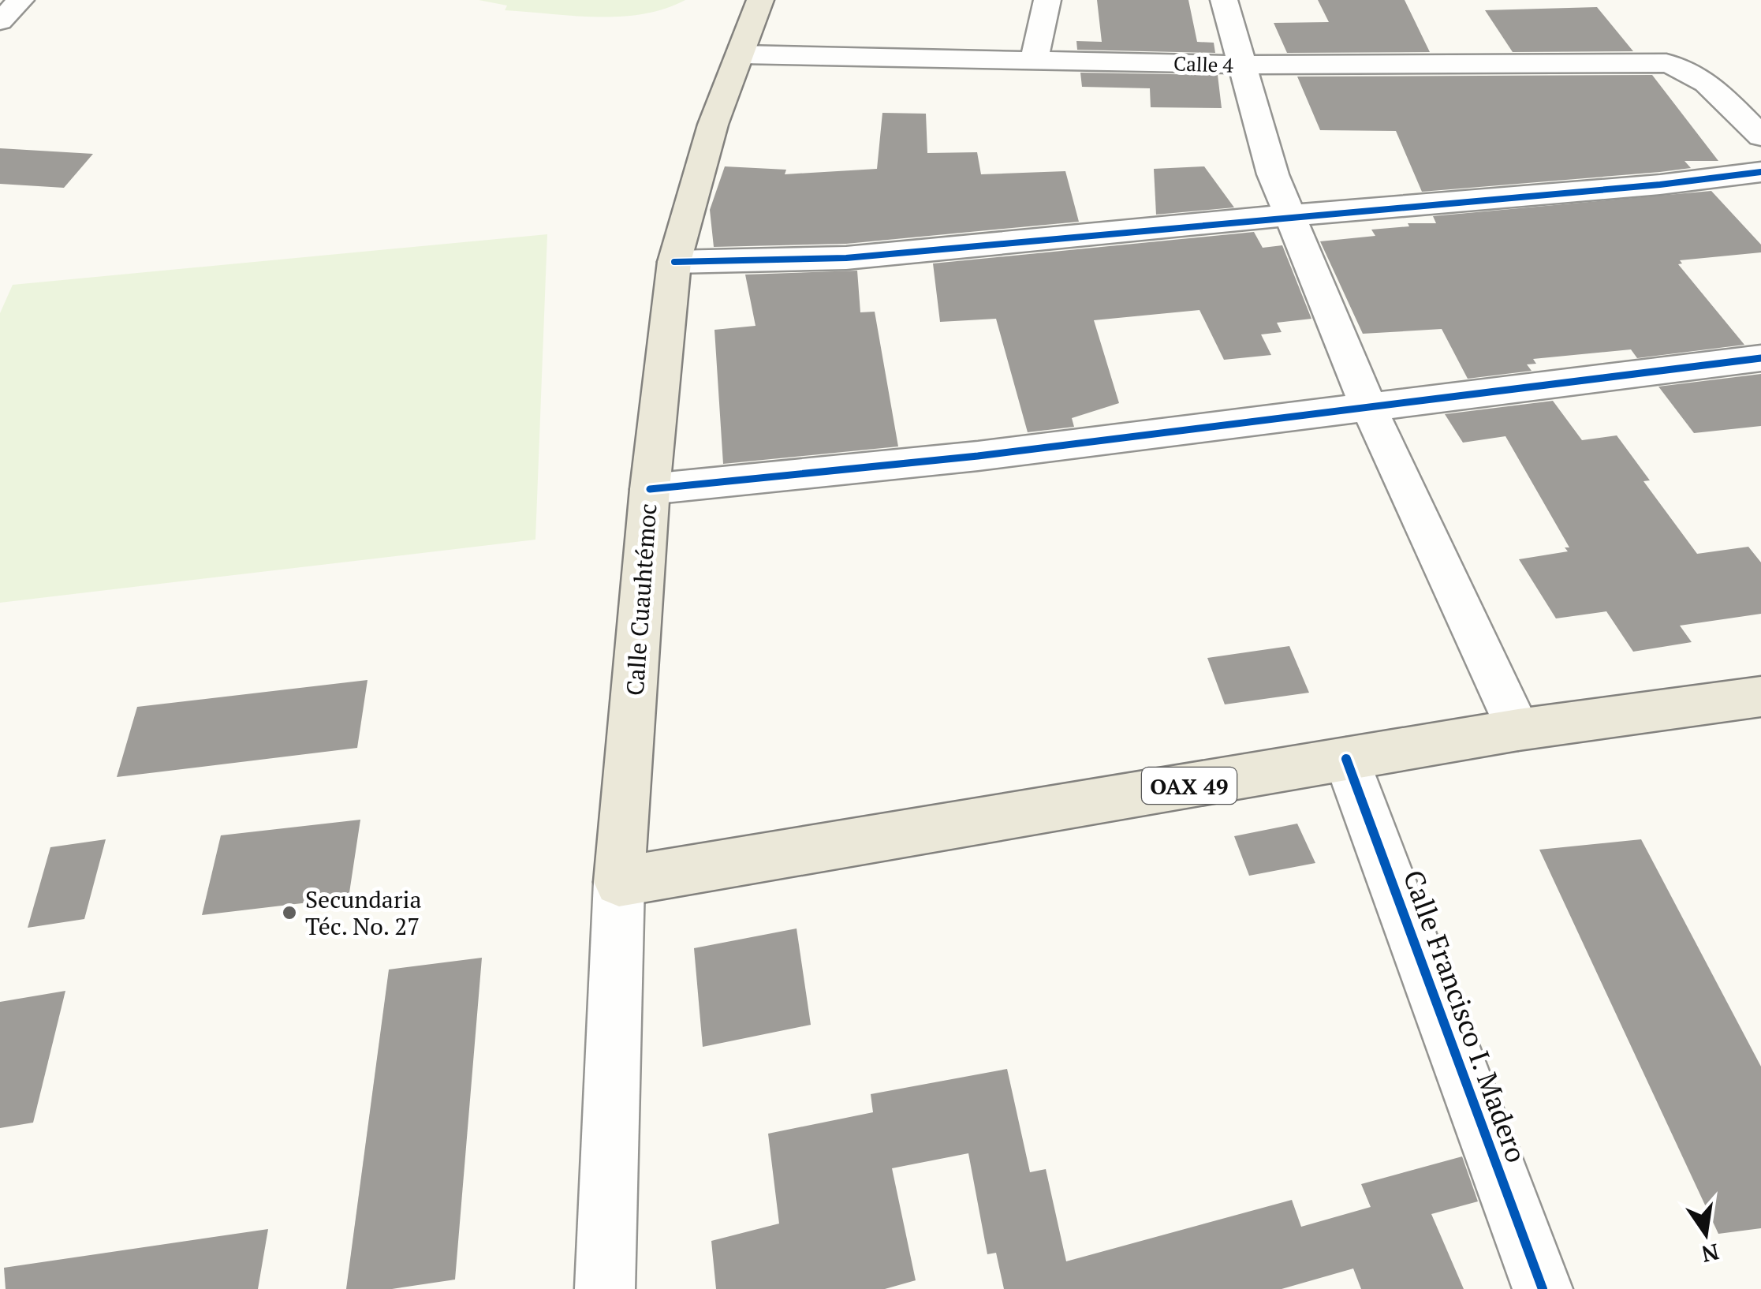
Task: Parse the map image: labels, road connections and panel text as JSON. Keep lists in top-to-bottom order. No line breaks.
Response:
{"streets":{"main road":["Calle Cuauhtémoc","OAX 49"],"street":["Calle 4","Calle Francisco I. Madero"]},"crossings":[["Calle 4","Calle Cuauhtémoc"],["Calle Cuauhtémoc","OAX 49"],["OAX 49","Calle Francisco I. Madero"]],"places":["Secundaria Téc. No. 27"],"north":"bottom"}
